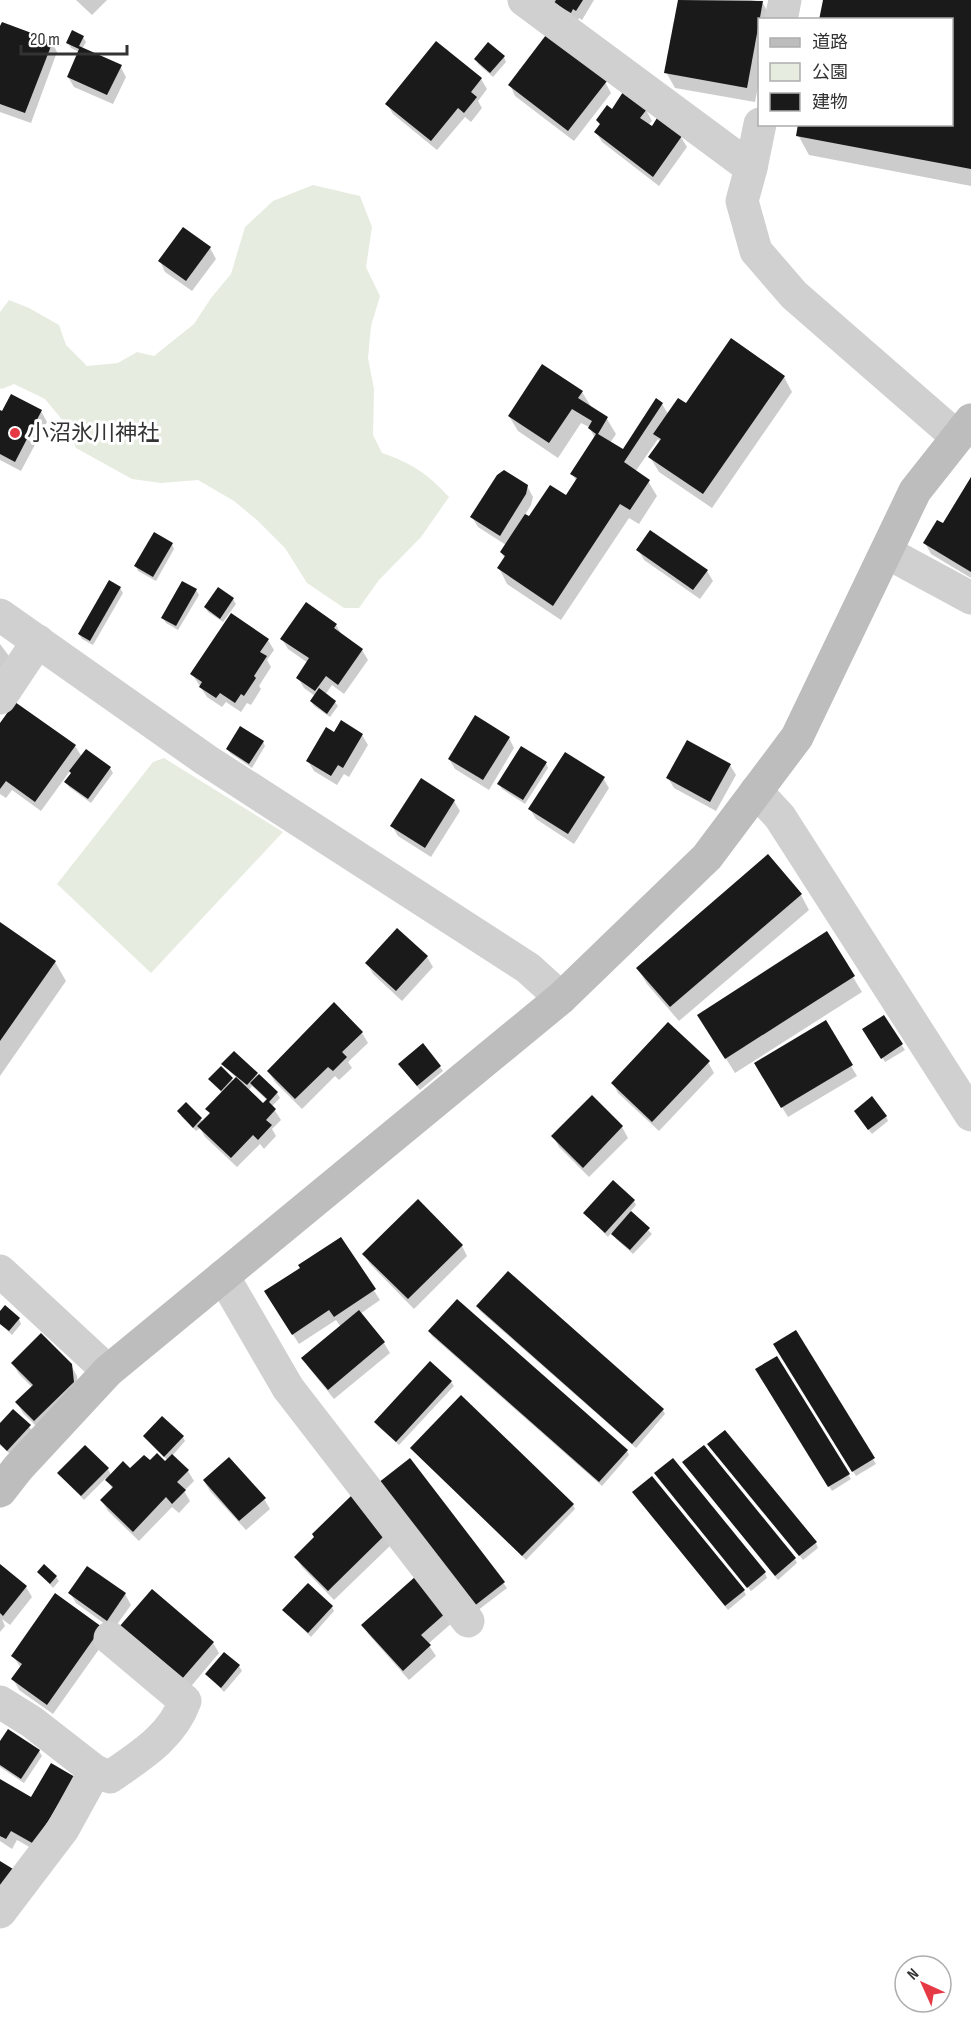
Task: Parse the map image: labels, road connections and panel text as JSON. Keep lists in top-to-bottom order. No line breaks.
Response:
{"places":["小沼氷川神社"],"legend":["道路","公園","建物"],"scale_bar":"20 m","north":"top left"}
